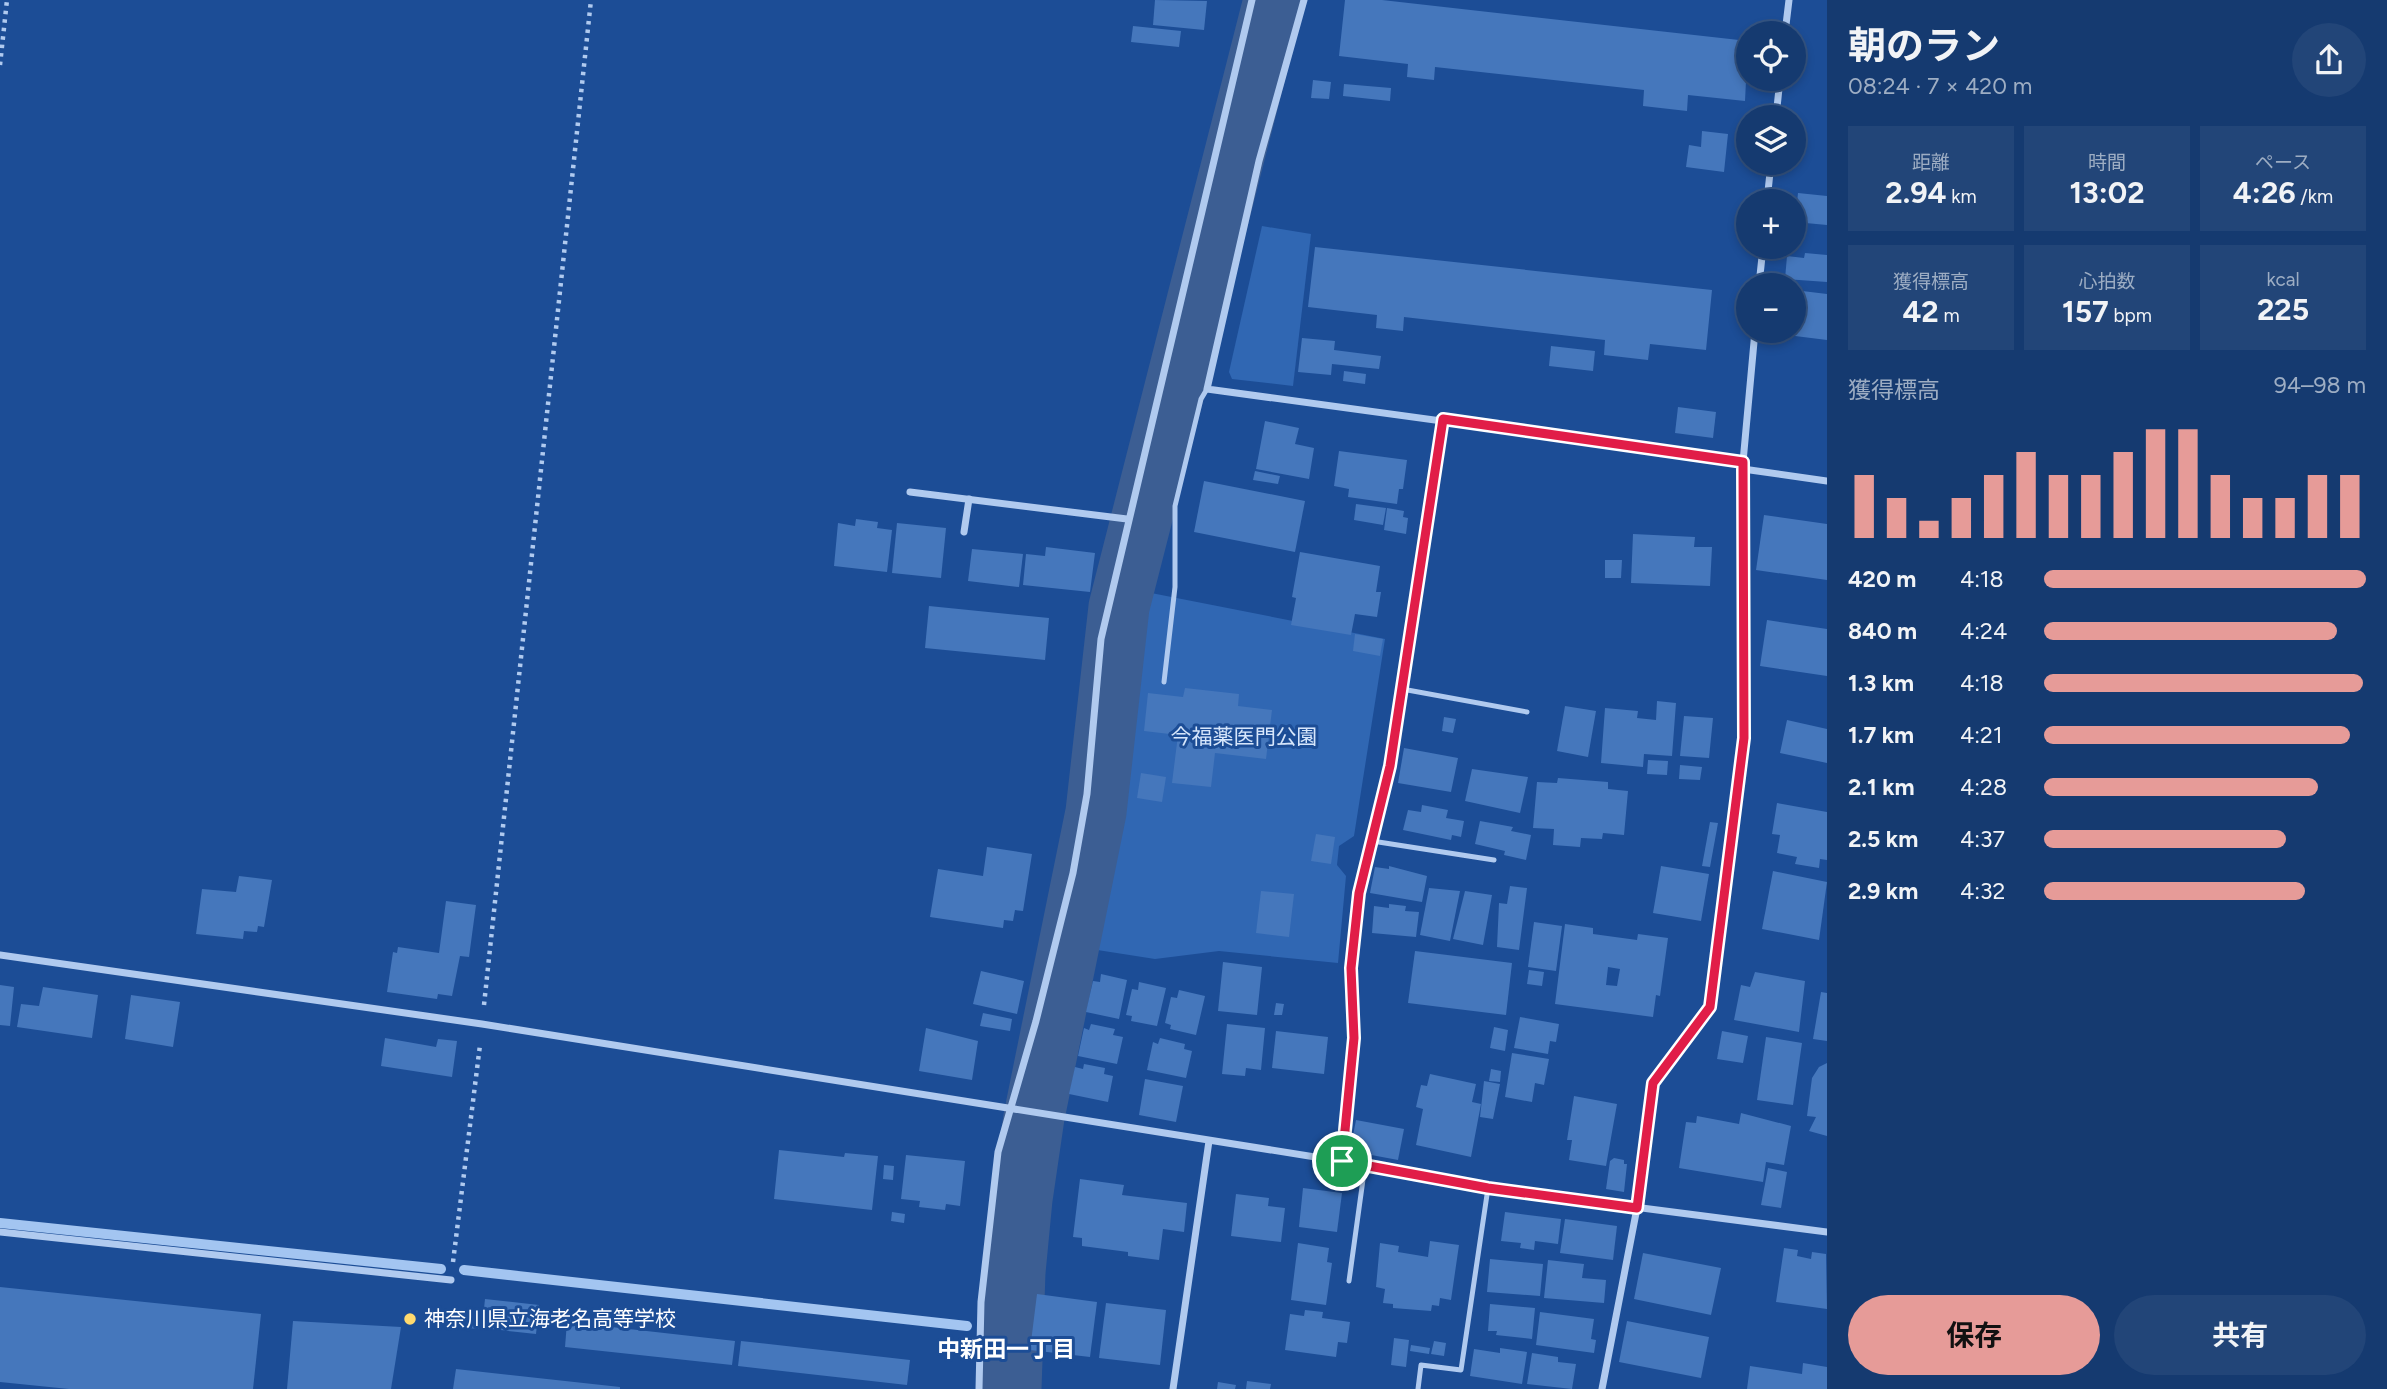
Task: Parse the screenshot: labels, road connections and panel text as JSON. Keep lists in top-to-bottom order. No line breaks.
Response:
{"districts":["中新田一丁目"],"parks":["今福薬医門公園"],"places":["神奈川県立海老名高等学校"],"page":{"heading":["朝のラン","08:24 · 7 × 420 m"],"map_buttons":["+","−"],"stats":[["距離","2.94 km"],["時間","13:02"],["ペース","4:26 /km"],["獲得標高","42 m"],["心拍数","157 bpm"],["kcal","225"]],"chart":["獲得標高","94–98 m"],"list":[{"name":"420 m","note":"4:18"},{"name":"840 m","note":"4:24"},{"name":"1.3 km","note":"4:18"},{"name":"1.7 km","note":"4:21"},{"name":"2.1 km","note":"4:28"},{"name":"2.5 km","note":"4:37"},{"name":"2.9 km","note":"4:32"}],"buttons":["保存","共有"]}}
